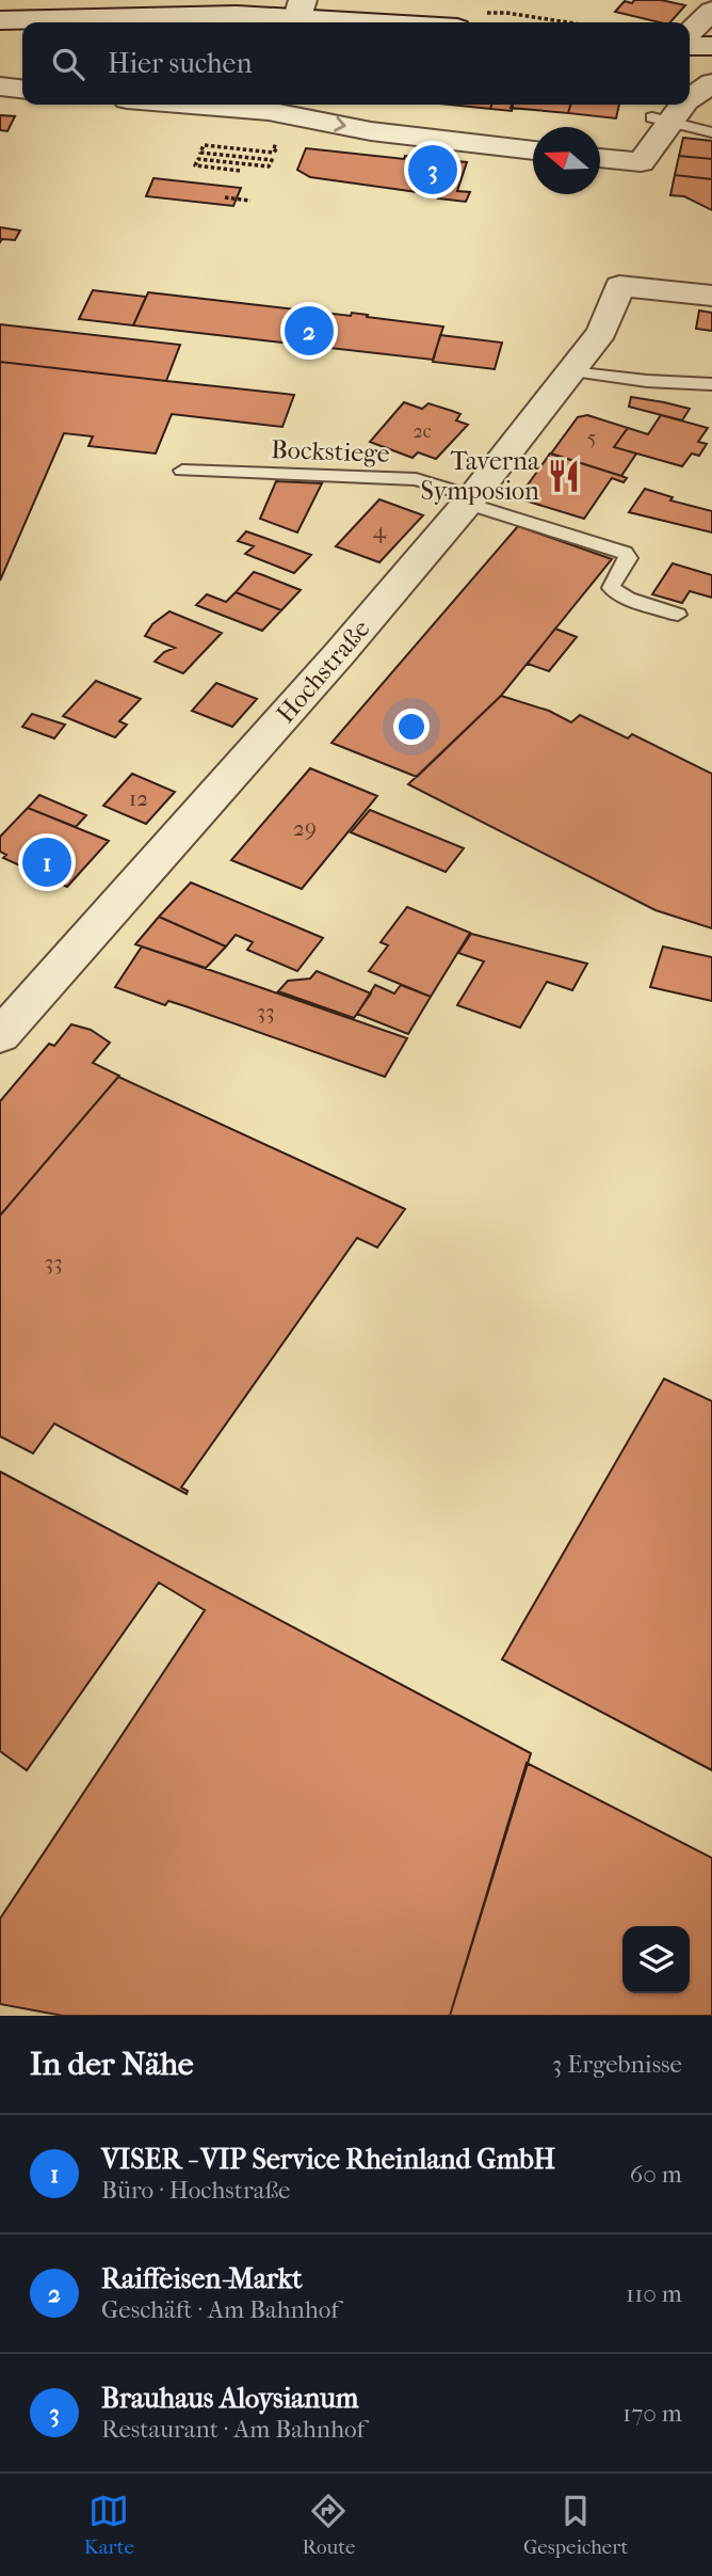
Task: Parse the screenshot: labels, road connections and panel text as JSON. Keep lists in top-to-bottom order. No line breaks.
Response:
{"streets":{"street":["Hochstraße"],"lane":["Bockstiege"]},"crossings":[["Bockstiege","Hochstraße"]],"places":{"restaurant":["Taverna Symposion"]},"house_numbers":["2c","5","4","12","29","33","33"],"north":"left","page":{"search":"Hier suchen","pins":["3","2","1"],"heading":["In der Nähe","3 Ergebnisse"],"list":[{"mark":"1","name":"VISER - VIP Service Rheinland GmbH","note":"Büro · Hochstraße","value":"60 m"},{"mark":"2","name":"Raiffeisen-Markt","note":"Geschäft · Am Bahnhof","value":"110 m"},{"mark":"3","name":"Brauhaus Aloysianum","note":"Restaurant · Am Bahnhof","value":"170 m"}],"nav":["Karte","Route","Gespeichert"]}}
